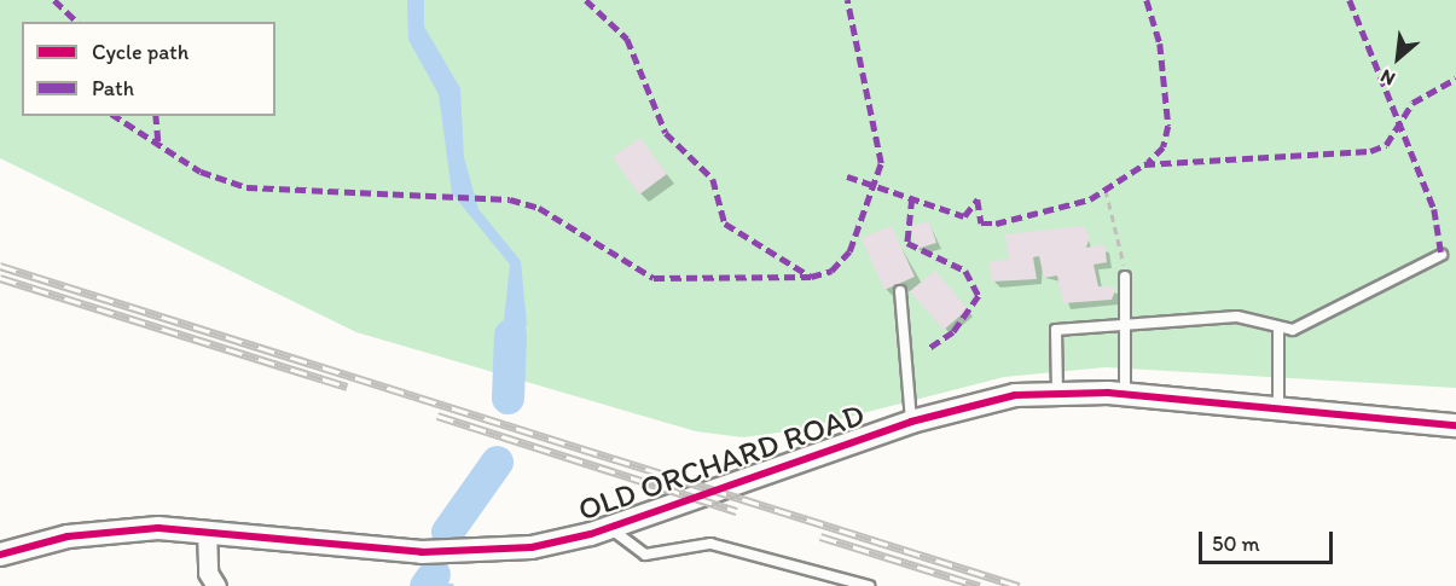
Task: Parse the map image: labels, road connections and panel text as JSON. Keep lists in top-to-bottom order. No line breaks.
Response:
{"streets":{"street":["OLD ORCHARD ROAD"]},"legend":["Cycle path","Path"],"scale_bar":"50 m","north":"bottom left"}
